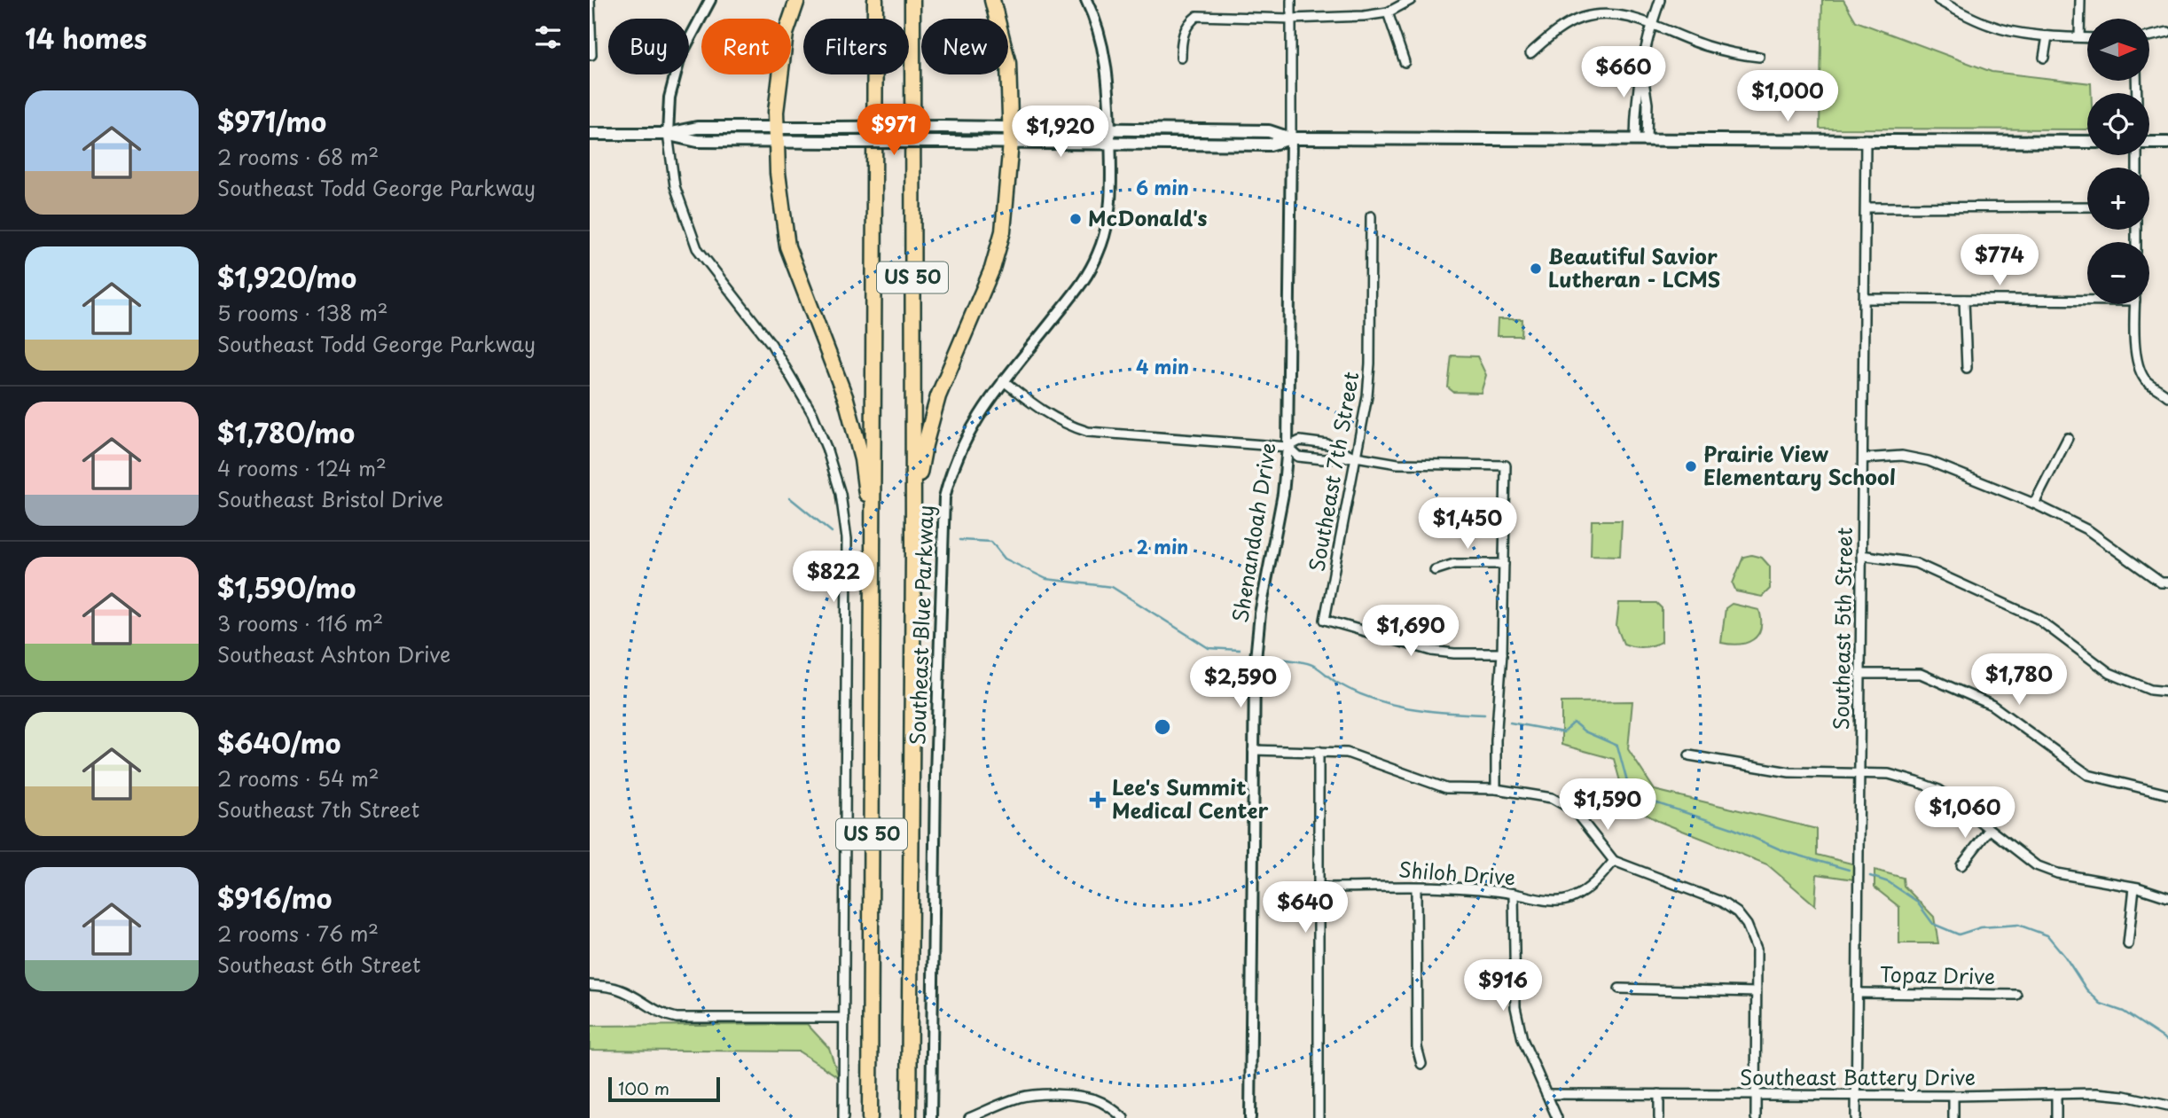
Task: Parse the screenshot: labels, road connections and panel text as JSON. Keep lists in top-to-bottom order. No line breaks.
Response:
{"streets":{"highway":["US 50"],"street":["Southeast 7th Street","Shenandoah Drive","Southeast Blue Parkway","Southeast 5th Street","Shiloh Drive","Topaz Drive","Southeast Battery Drive"]},"crossings":[["Southeast 5th Street","Topaz Drive"],["Southeast 5th Street","Southeast Battery Drive"]],"places":{"other":["McDonald's","Beautiful Savior Lutheran - LCMS","Prairie View Elementary School"],"health":["Lee's Summit Medical Center"]},"scale_bar":"100 m","north":"right","page":{"heading":"14 homes","map_buttons":["+","−"],"chip":["Buy","Rent","Filters","New"],"price":["$660","$1,000","$971","$1,920","$774","$1,450","$822","$1,690","$1,780","$2,590","$1,590","$1,060","$640","$916"],"list":[{"name":"$971/mo","note":"2 rooms · 68 m² · Southeast Todd George Parkway"},{"name":"$1,920/mo","note":"5 rooms · 138 m² · Southeast Todd George Parkway"},{"name":"$1,780/mo","note":"4 rooms · 124 m² · Southeast Bristol Drive"},{"name":"$1,590/mo","note":"3 rooms · 116 m² · Southeast Ashton Drive"},{"name":"$640/mo","note":"2 rooms · 54 m² · Southeast 7th Street"},{"name":"$916/mo","note":"2 rooms · 76 m² · Southeast 6th Street"}],"scale":"100 m"},"rings":["6 min","4 min","2 min"]}
